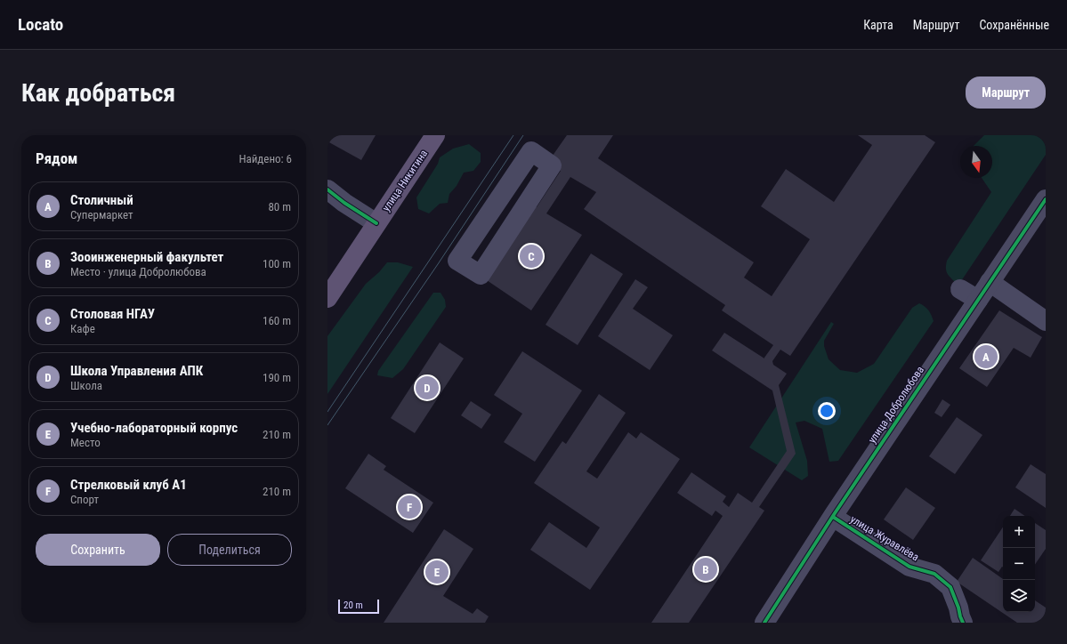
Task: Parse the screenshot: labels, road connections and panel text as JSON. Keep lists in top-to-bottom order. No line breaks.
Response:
{"streets":{"main road":["улица Никитина"],"street":["улица Добролюбова","улица Журавлёва"]},"crossings":[["улица Добролюбова","улица Журавлёва"]],"scale_bar":"20 m","north":"bottom","page":{"header":"Locato","nav":["Карта","Маршрут","Сохранённые"],"buttons":["Маршрут",["Сохранить","Поделиться"]],"title":"Как добраться","heading":["Рядом","Найдено: 6"],"list":[{"mark":"A","name":"Столичный","note":"Супермаркет","value":"80 m"},{"mark":"B","name":"Зооинженерный факультет","note":"Место · улица Добролюбова","value":"100 m"},{"mark":"C","name":"Столовая НГАУ","note":"Кафе","value":"160 m"},{"mark":"D","name":"Школа Управления АПК","note":"Школа","value":"190 m"},{"mark":"E","name":"Учебно-лабораторный корпус","note":"Место","value":"210 m"},{"mark":"F","name":"Стрелковый клуб А1","note":"Спорт","value":"210 m"}],"pins":["C","A","D","F","B","E"],"map_buttons":["+","−"],"scale":"20 m"}}
